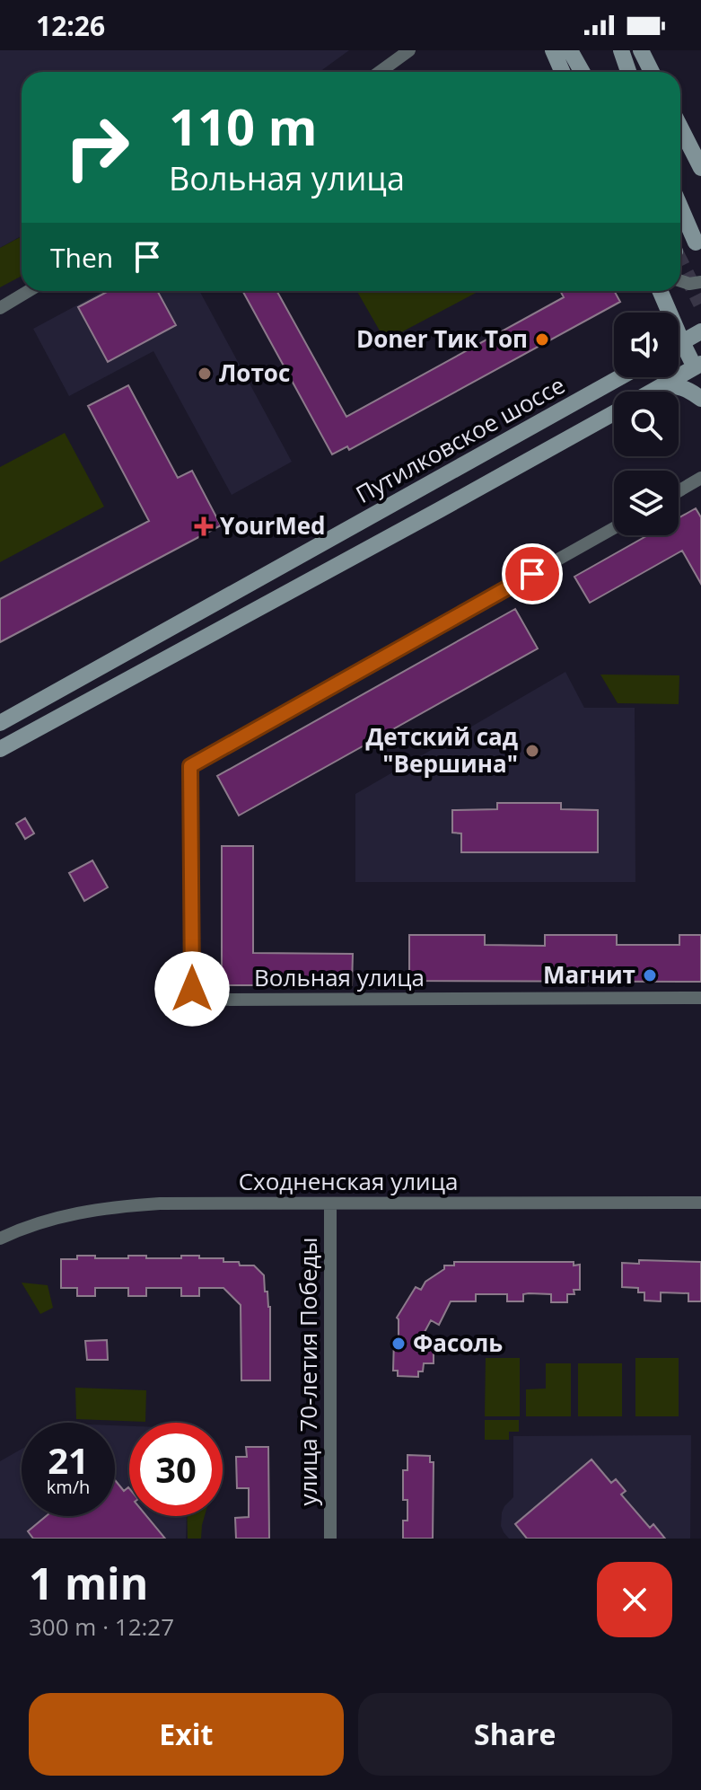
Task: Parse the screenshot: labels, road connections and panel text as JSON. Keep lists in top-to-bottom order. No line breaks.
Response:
{"streets":{"main road":["Путилковское шоссе"],"street":["Вольная улица","Сходненская улица","улица 70-летия Победы"]},"crossings":[["Сходненская улица","улица 70-летия Победы"]],"places":{"other":["Doner Тик Топ","Лотос","Детский сад \"Вершина\"","Магнит","Фасоль"],"health":["YourMed"]},"page":{"status":"12:26","turn":["110 m","Вольная улица"],"then":"Then","speed":"21 km/h","limit":"30","heading":["1 min","300 m · 12:27"],"buttons":["Exit","Share"]}}
